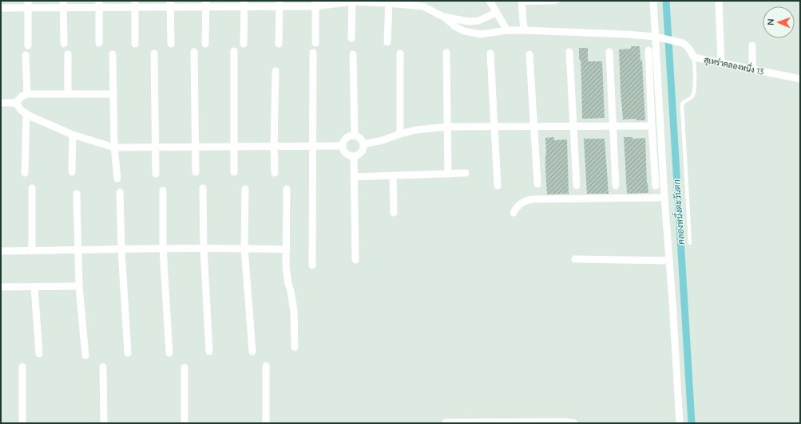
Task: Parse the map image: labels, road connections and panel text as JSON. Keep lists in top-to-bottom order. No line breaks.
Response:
{"streets":{"street":["สุเหร่าคลองหนึ่ง 13"]},"water":["คลองหนึ่งตะวันตก"],"north":"left"}
